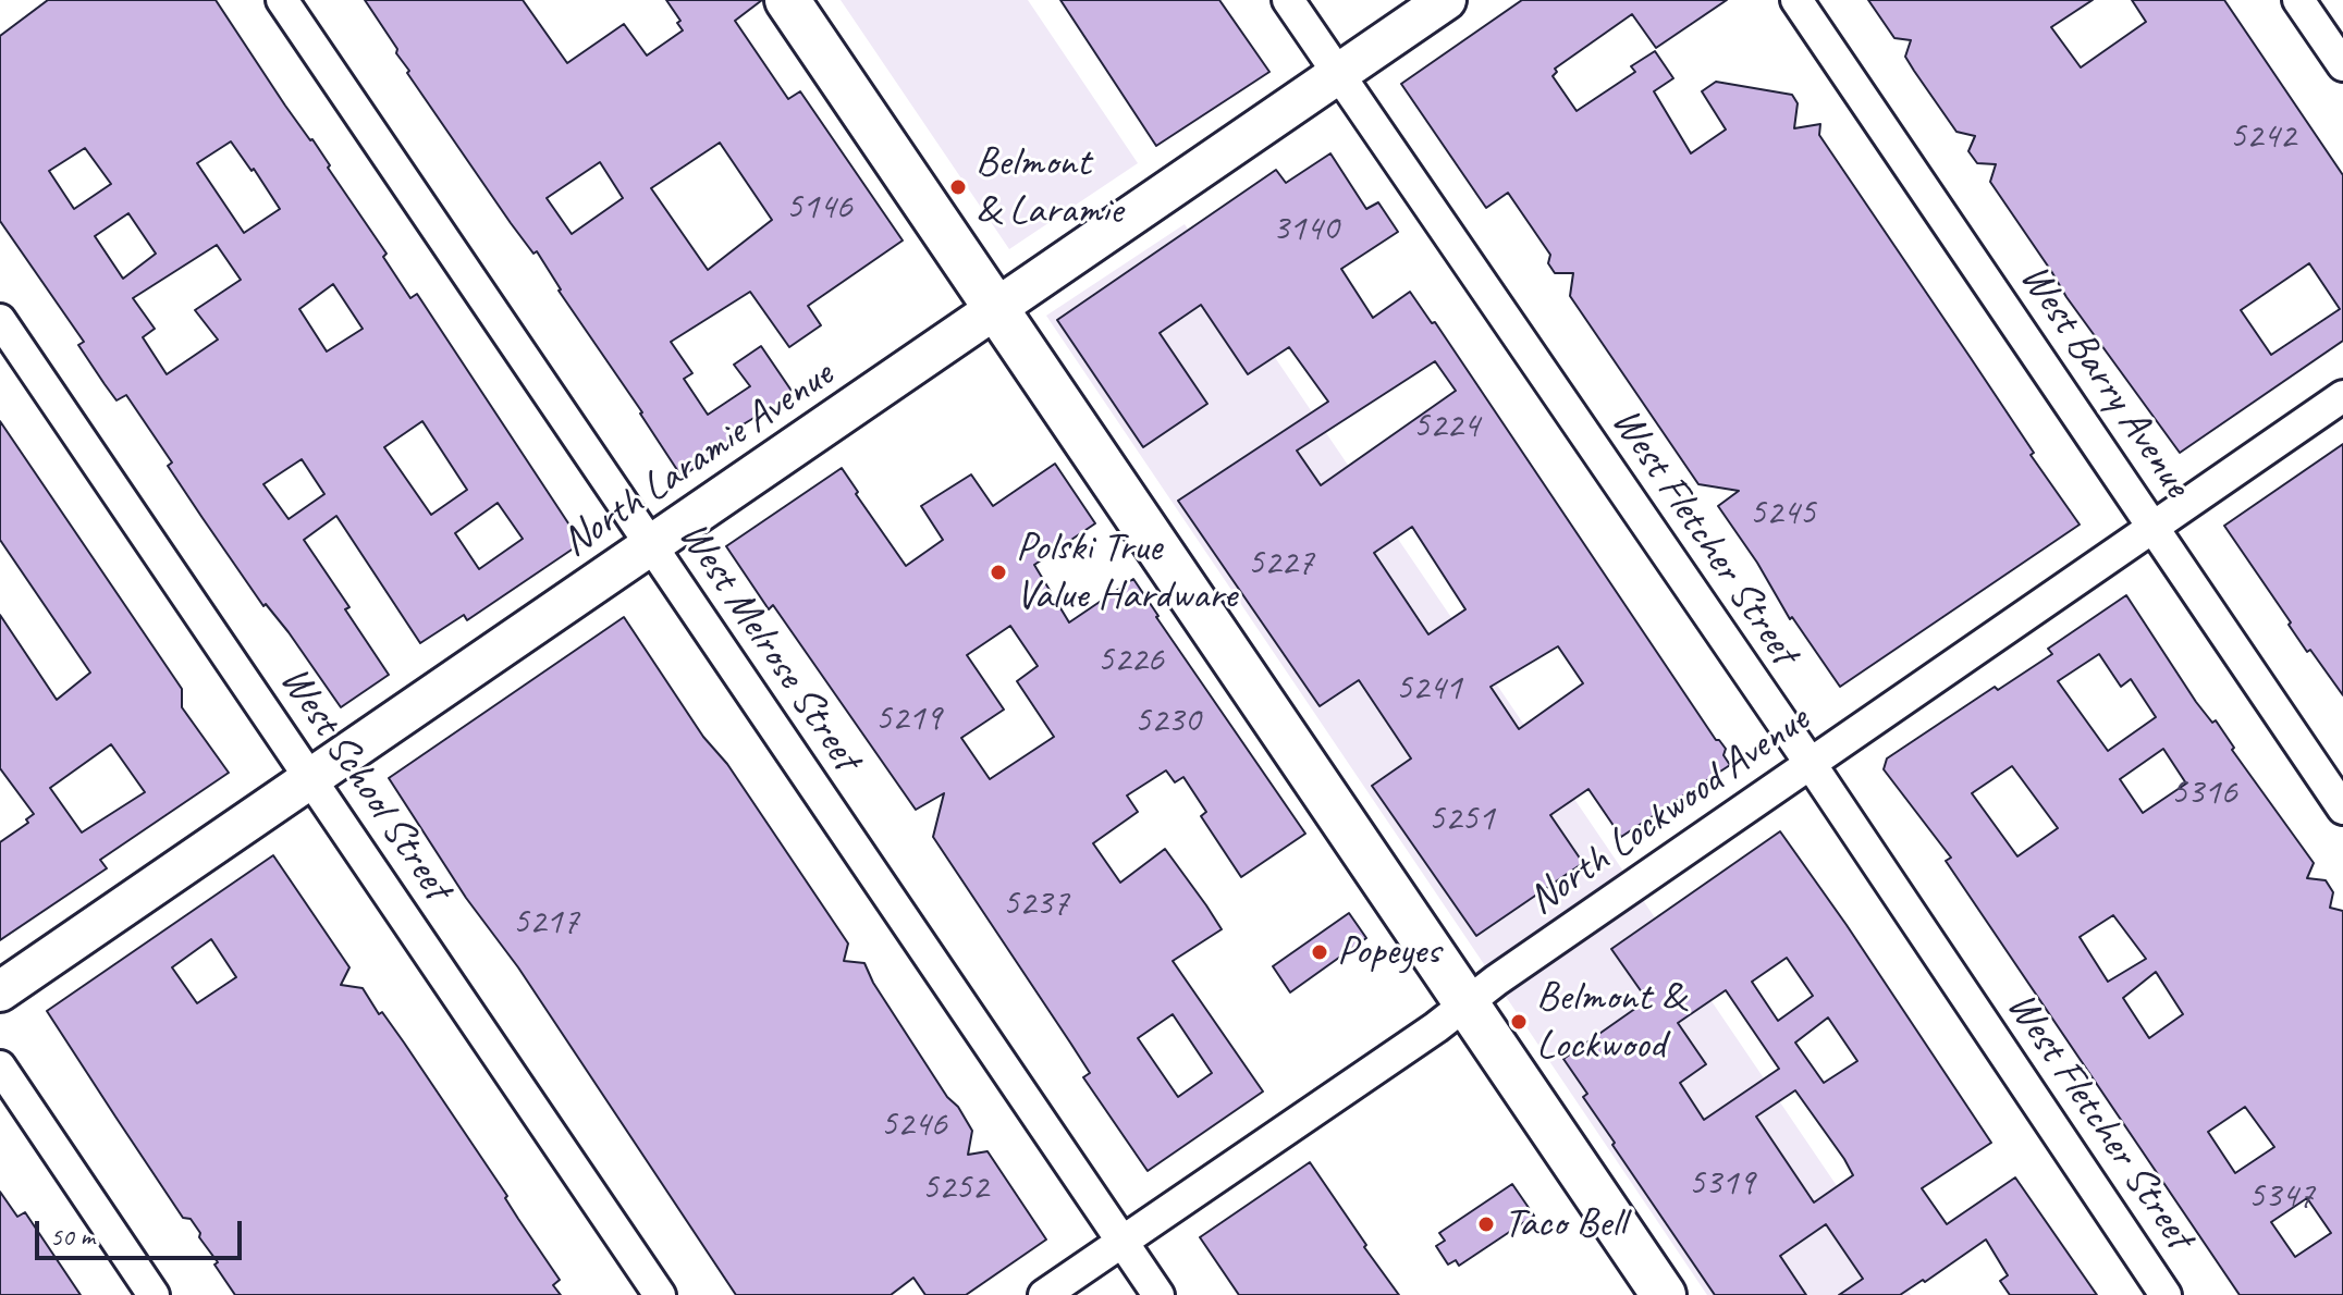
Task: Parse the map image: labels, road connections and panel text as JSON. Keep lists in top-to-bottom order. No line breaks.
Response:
{"streets":{"street":["West Barry Avenue","North Laramie Avenue","West Fletcher Street","West Melrose Street","West School Street","North Lockwood Avenue"]},"crossings":[["West Barry Avenue","North Lockwood Avenue"],["North Laramie Avenue","West Fletcher Street"],["North Laramie Avenue","West Melrose Street"],["North Laramie Avenue","West School Street"],["West Fletcher Street","North Lockwood Avenue"],["West Melrose Street","North Lockwood Avenue"]],"places":["Belmont & Laramie","Polski True Value Hardware","Popeyes","Belmont & Lockwood","Taco Bell"],"house_numbers":["5242","5146","3140","5224","5245","5227","5226","5241","5219","5230","5316","5251","5237","5217","5246","5319","5252","5347"],"scale_bar":"50 m"}
